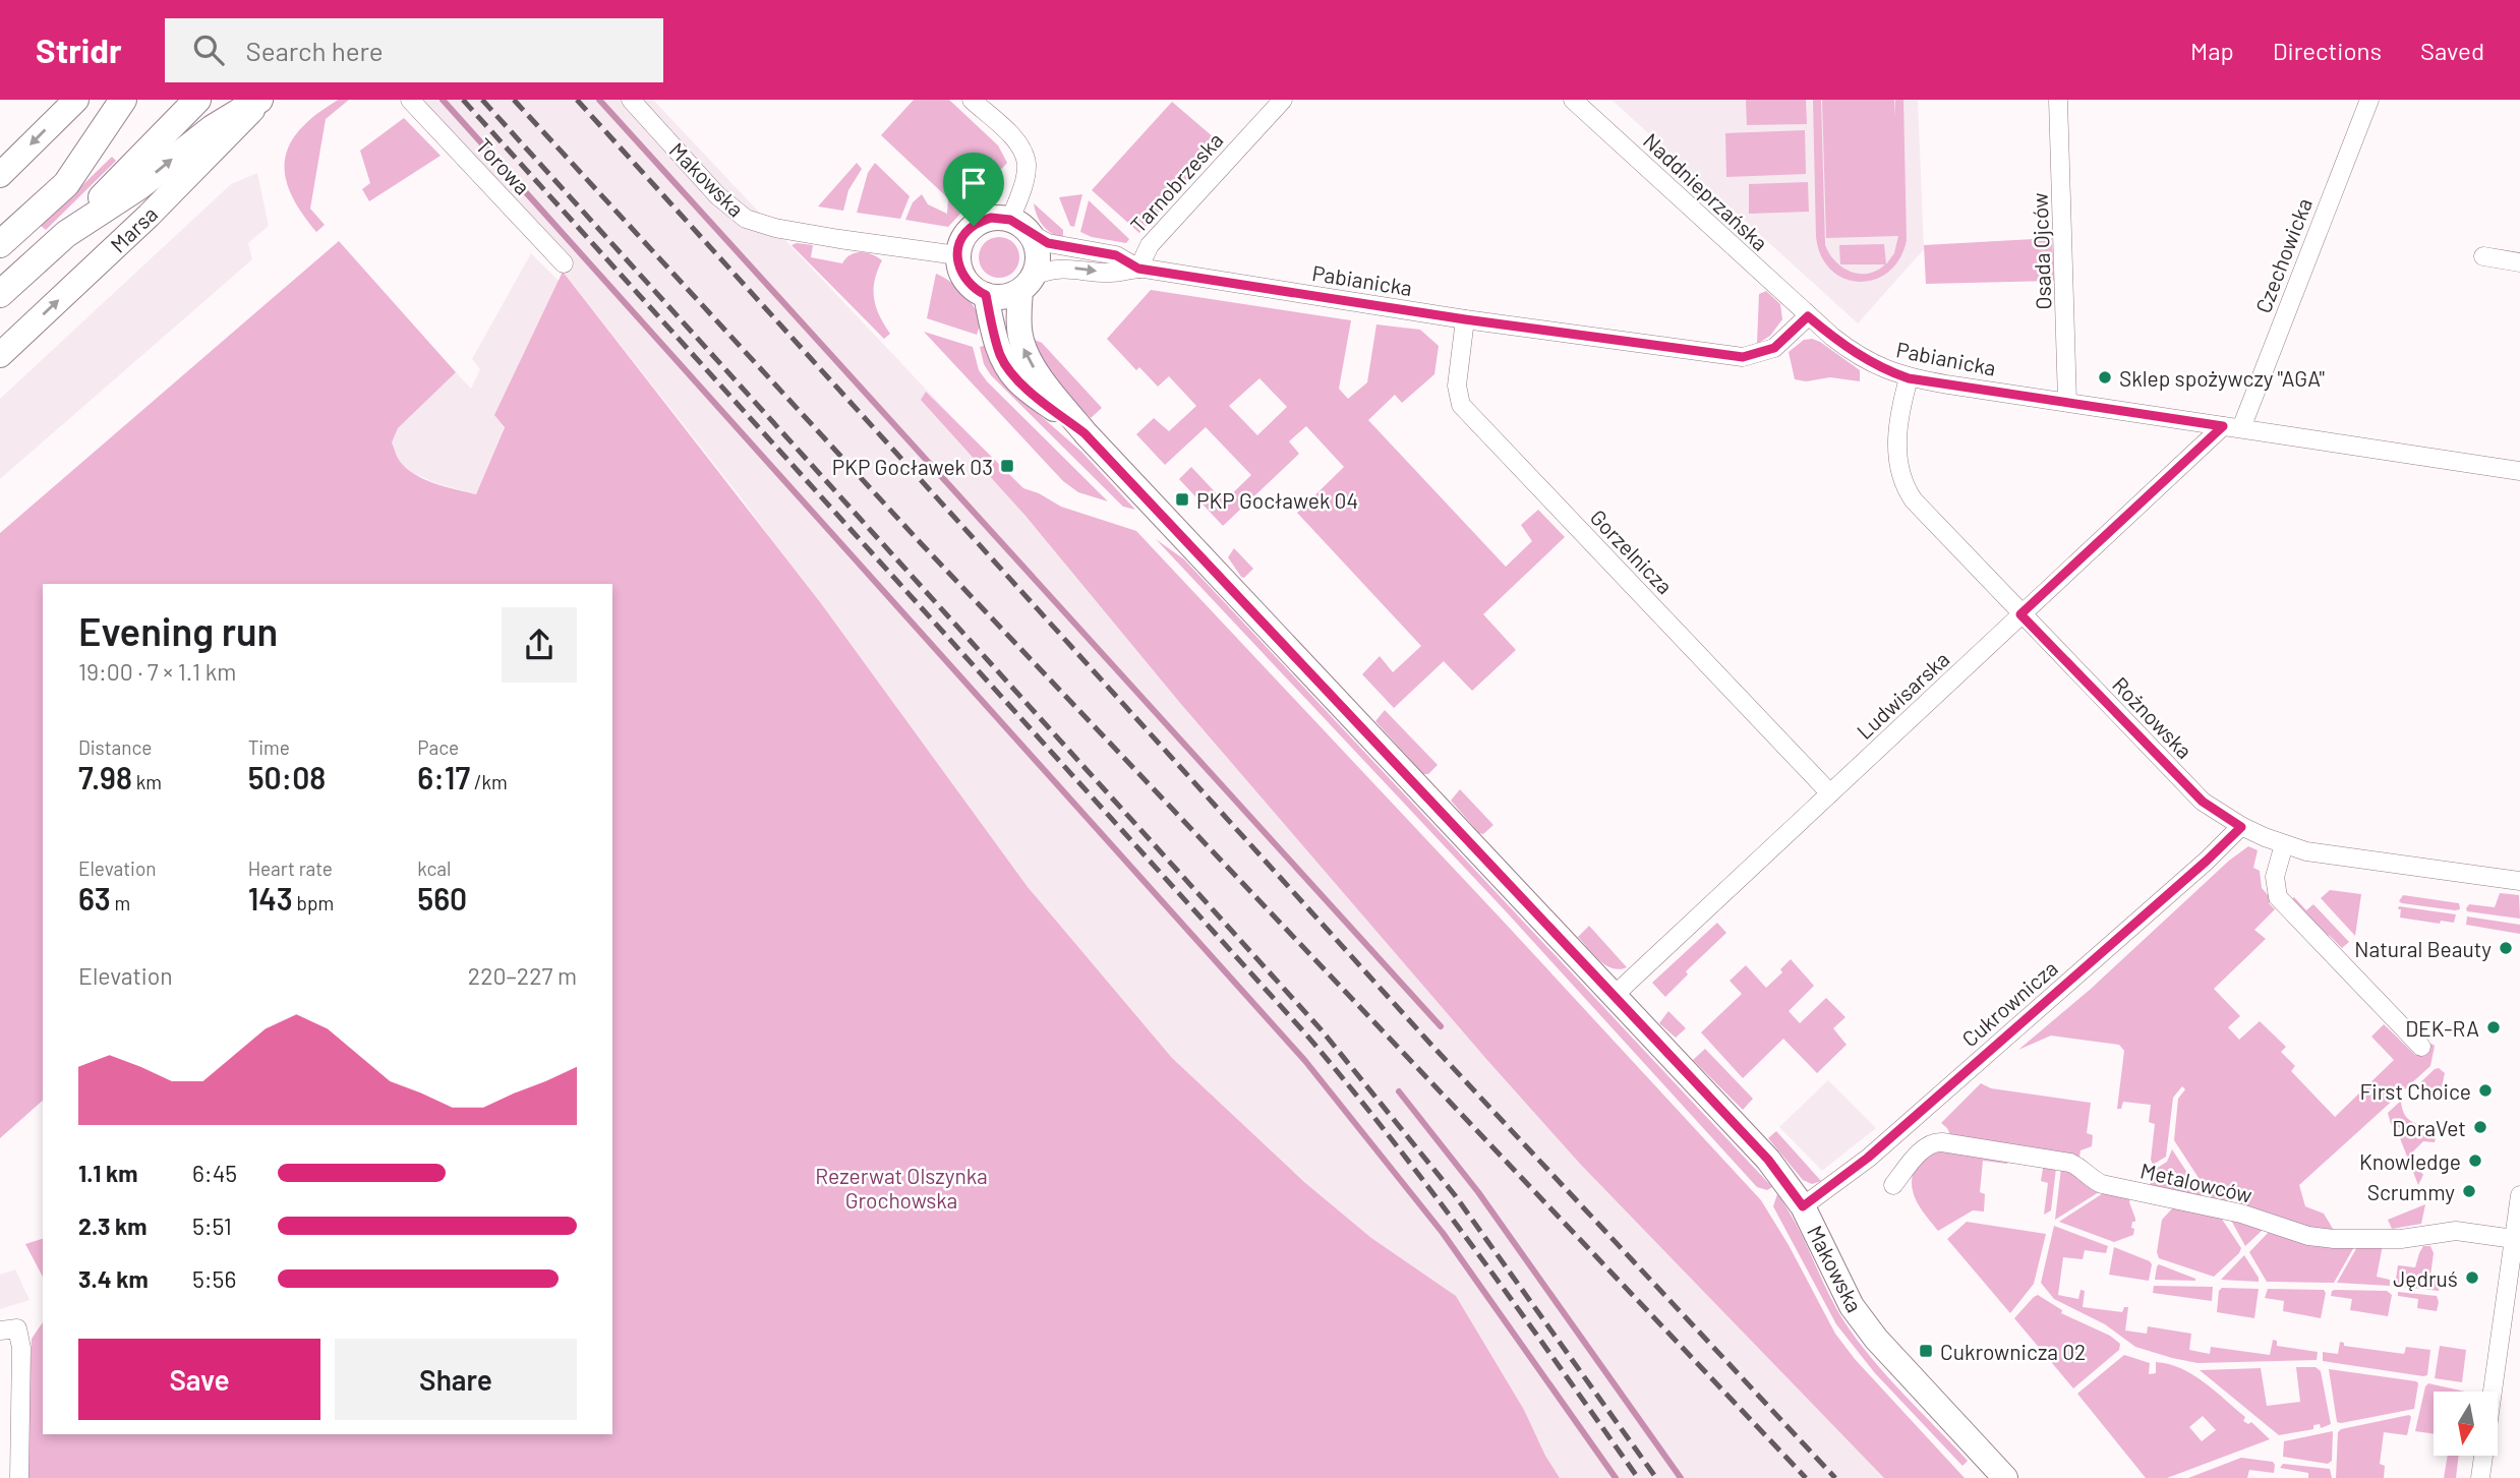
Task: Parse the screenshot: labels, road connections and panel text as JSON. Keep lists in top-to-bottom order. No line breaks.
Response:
{"streets":{"main road":["Marsa"],"street":["Torowa","Makowska","Tarnobrzeska","Naddnieprzańska","Osada Ojców","Czechowicka","Pabianicka","Gorzelnicza","Ludwisarska","Rożnowska","Cukrownicza","Metalowców"]},"crossings":[["Makowska","Pabianicka"],["Makowska","Ludwisarska"],["Makowska","Cukrownicza"],["Tarnobrzeska","Pabianicka"],["Naddnieprzańska","Pabianicka"],["Osada Ojców","Pabianicka"],["Czechowicka","Pabianicka"],["Czechowicka","Ludwisarska"],["Pabianicka","Gorzelnicza"],["Pabianicka","Ludwisarska"],["Pabianicka","Rożnowska"],["Gorzelnicza","Ludwisarska"],["Ludwisarska","Rożnowska"],["Rożnowska","Cukrownicza"]],"parks":["Rezerwat Olszynka Grochowska"],"places":{"other":["Sklep spożywczy \"AGA\"","Natural Beauty","DEK-RA","First Choice","DoraVet","Knowledge","Scrummy","Jędruś"],"transit":["PKP Gocławek 03","PKP Gocławek 04","Cukrownicza 02"]},"north":"bottom","page":{"header":"Stridr","search":"Search here","nav":["Map","Directions","Saved"],"heading":["Evening run","19:00 · 7 × 1.1 km"],"stats":[["Distance","7.98 km"],["Time","50:08"],["Pace","6:17 /km"],["Elevation","63 m"],["Heart rate","143 bpm"],["kcal","560"]],"chart":["Elevation","220–227 m"],"list":[{"name":"1.1 km","note":"6:45"},{"name":"2.3 km","note":"5:51"},{"name":"3.4 km","note":"5:56"}],"buttons":["Save","Share"]}}
